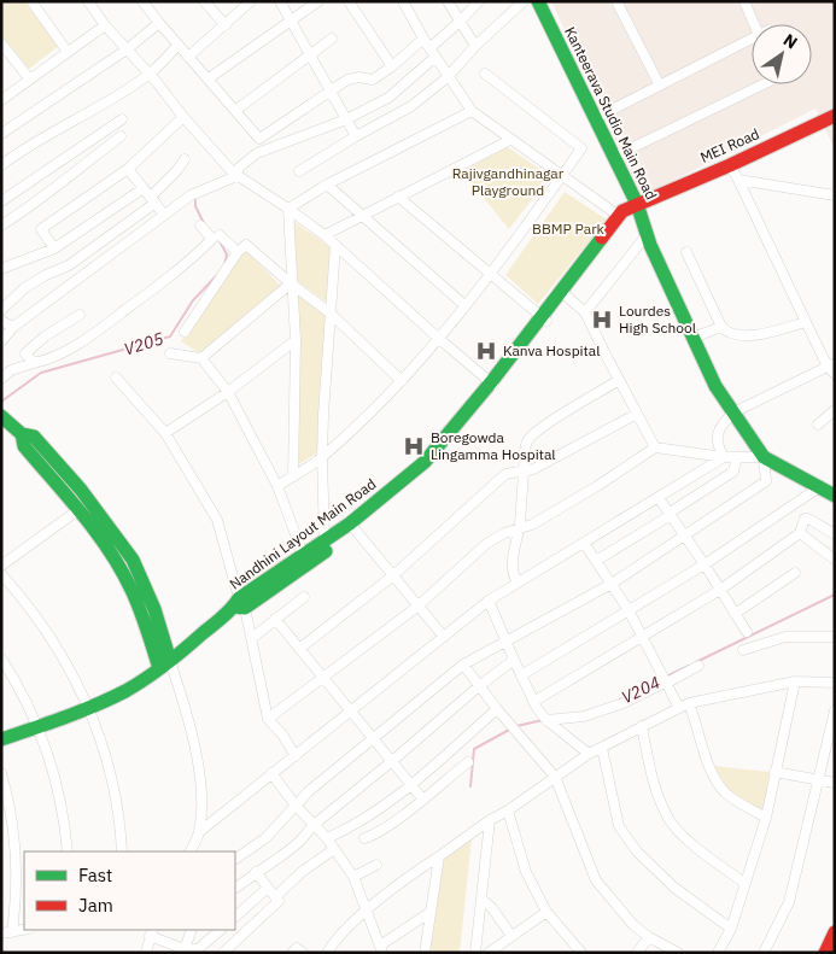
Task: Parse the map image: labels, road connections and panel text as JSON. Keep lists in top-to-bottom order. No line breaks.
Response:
{"streets":{"street":["Kanteerava Studio Main Road","MEI Road","Nandhini Layout Main Road"]},"crossings":[["Kanteerava Studio Main Road","MEI Road"],["Kanteerava Studio Main Road","Nandhini Layout Main Road"],["MEI Road","Nandhini Layout Main Road"]],"water":["V205","V204"],"parks":["Rajivgandhinagar Playground","BBMP Park"],"places":{"hospital":["Lourdes High School","Kanva Hospital","Boregowda Lingamma Hospital"]},"legend":["Fast","Jam"],"north":"top right"}
